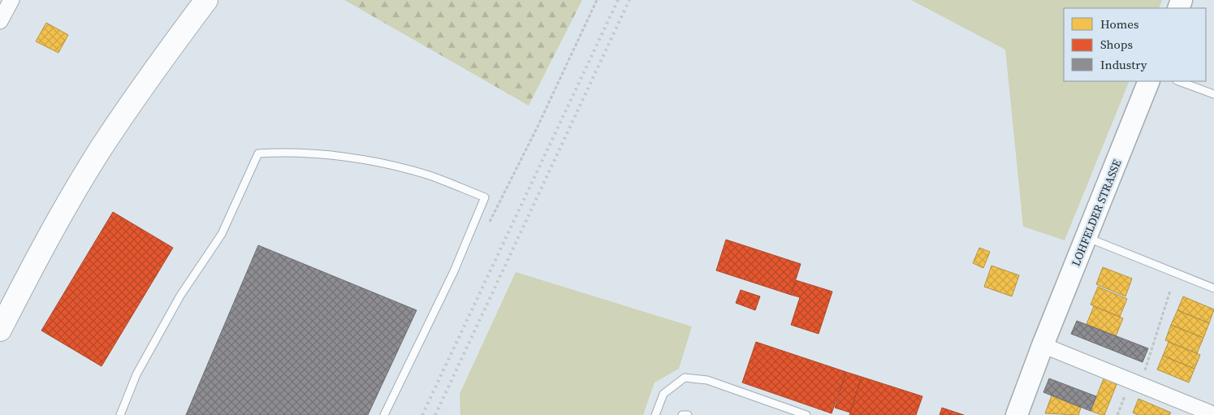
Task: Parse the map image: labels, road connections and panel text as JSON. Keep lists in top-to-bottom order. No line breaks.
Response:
{"streets":{"street":["LOHFELDER STRASSE"]},"legend":["Homes","Shops","Industry"]}
